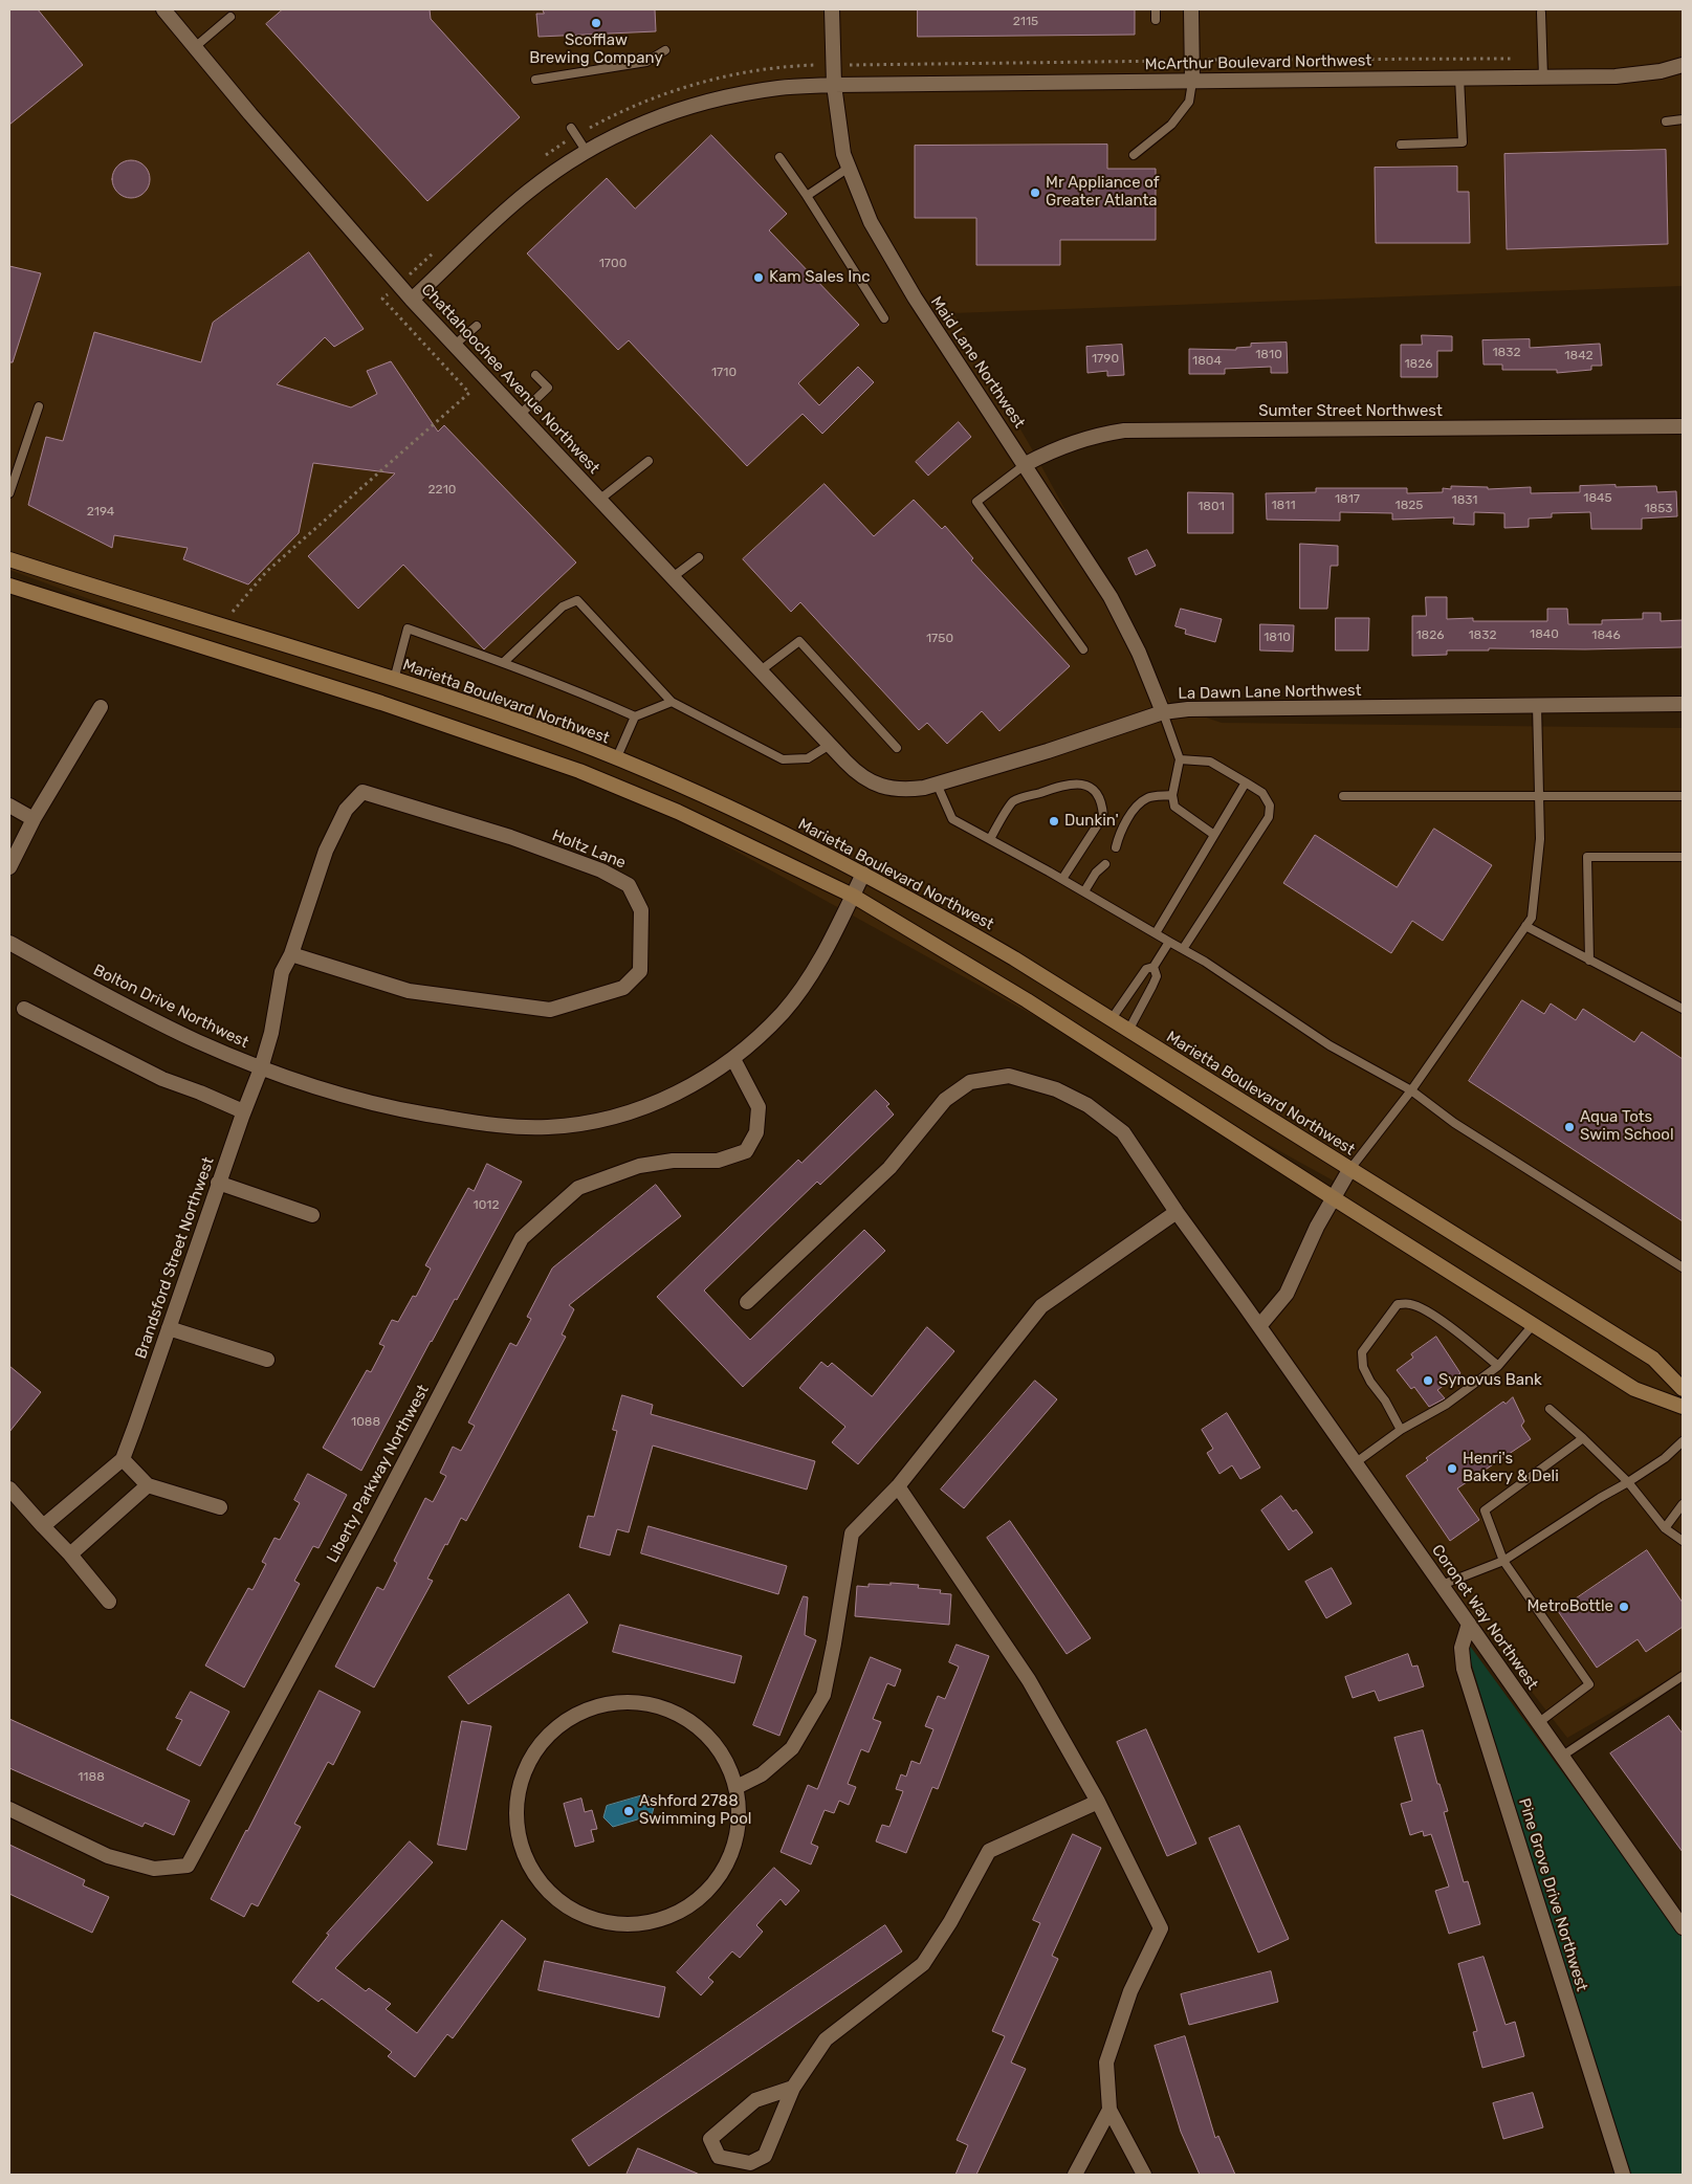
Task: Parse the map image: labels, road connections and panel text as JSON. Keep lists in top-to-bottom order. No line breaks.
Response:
{"streets":{"main road":["Marietta Boulevard Northwest"],"street":["McArthur Boulevard Northwest","Maid Lane Northwest","Chattahoochee Avenue Northwest","Sumter Street Northwest","La Dawn Lane Northwest","Holtz Lane","Bolton Drive Northwest","Brandsford Street Northwest","Liberty Parkway Northwest","Coronet Way Northwest","Pine Grove Drive Northwest"]},"crossings":[["McArthur Boulevard Northwest","Maid Lane Northwest"],["McArthur Boulevard Northwest","Chattahoochee Avenue Northwest"],["Maid Lane Northwest","Sumter Street Northwest"],["Maid Lane Northwest","La Dawn Lane Northwest"],["Chattahoochee Avenue Northwest","La Dawn Lane Northwest"],["Marietta Boulevard Northwest","Bolton Drive Northwest"],["Holtz Lane","Bolton Drive Northwest"],["Holtz Lane","Brandsford Street Northwest"],["Bolton Drive Northwest","Brandsford Street Northwest"],["Bolton Drive Northwest","Liberty Parkway Northwest"],["Coronet Way Northwest","Pine Grove Drive Northwest"]],"places":["Scofflaw Brewing Company","Mr Appliance of Greater Atlanta","Kam Sales Inc","Dunkin'","Aqua Tots Swim School","Synovus Bank","Henri's Bakery & Deli","MetroBottle","Ashford 2788 Swimming Pool"],"house_numbers":["2115","1700","1832","1810","1842","1790","1804","1826","1710","2210","1845","1817","1831","1811","1825","1801","1853","2194","1840","1826","1832","1846","1810","1750","1012","1088","1188"]}
